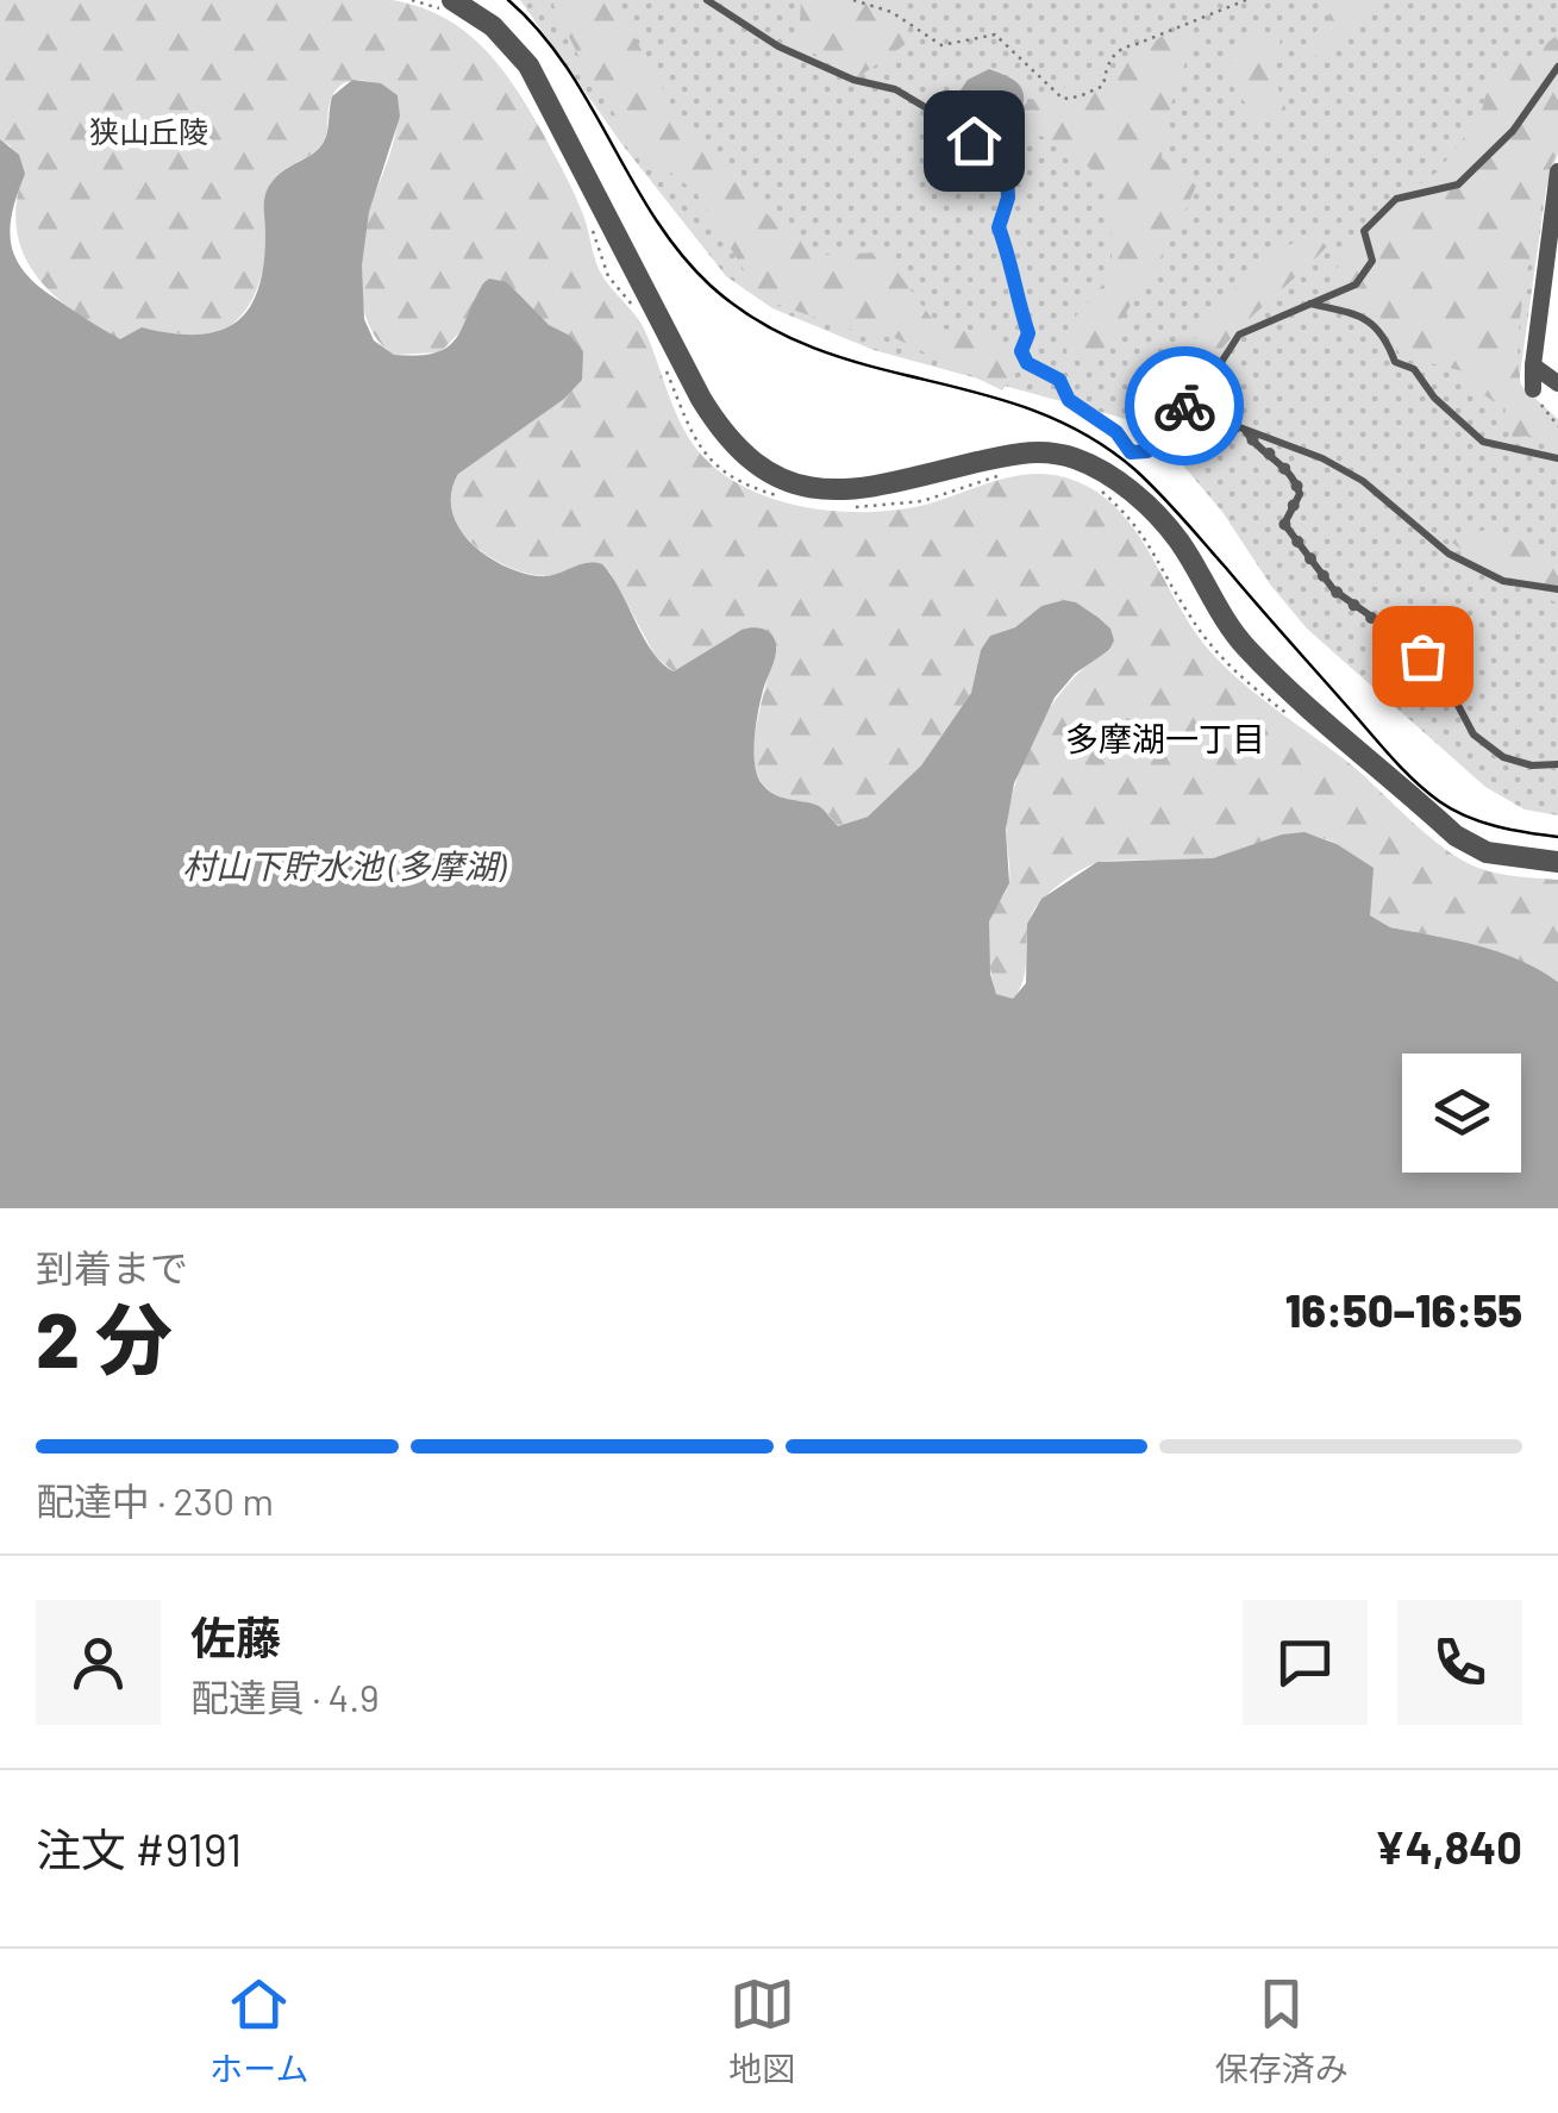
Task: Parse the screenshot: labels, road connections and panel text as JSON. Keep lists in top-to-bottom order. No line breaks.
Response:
{"districts":["多摩湖一丁目"],"water":["村山下貯水池 (多摩湖)"],"parks":["狭山丘陵"],"page":{"heading":["2 分","到着まで","16:50–16:55"],"panel":["佐藤","配達員 · 4.9","注文 #9191","¥4,840"],"bar":"配達中 · 230 m","tabs":["ホーム","地図","保存済み"]}}
